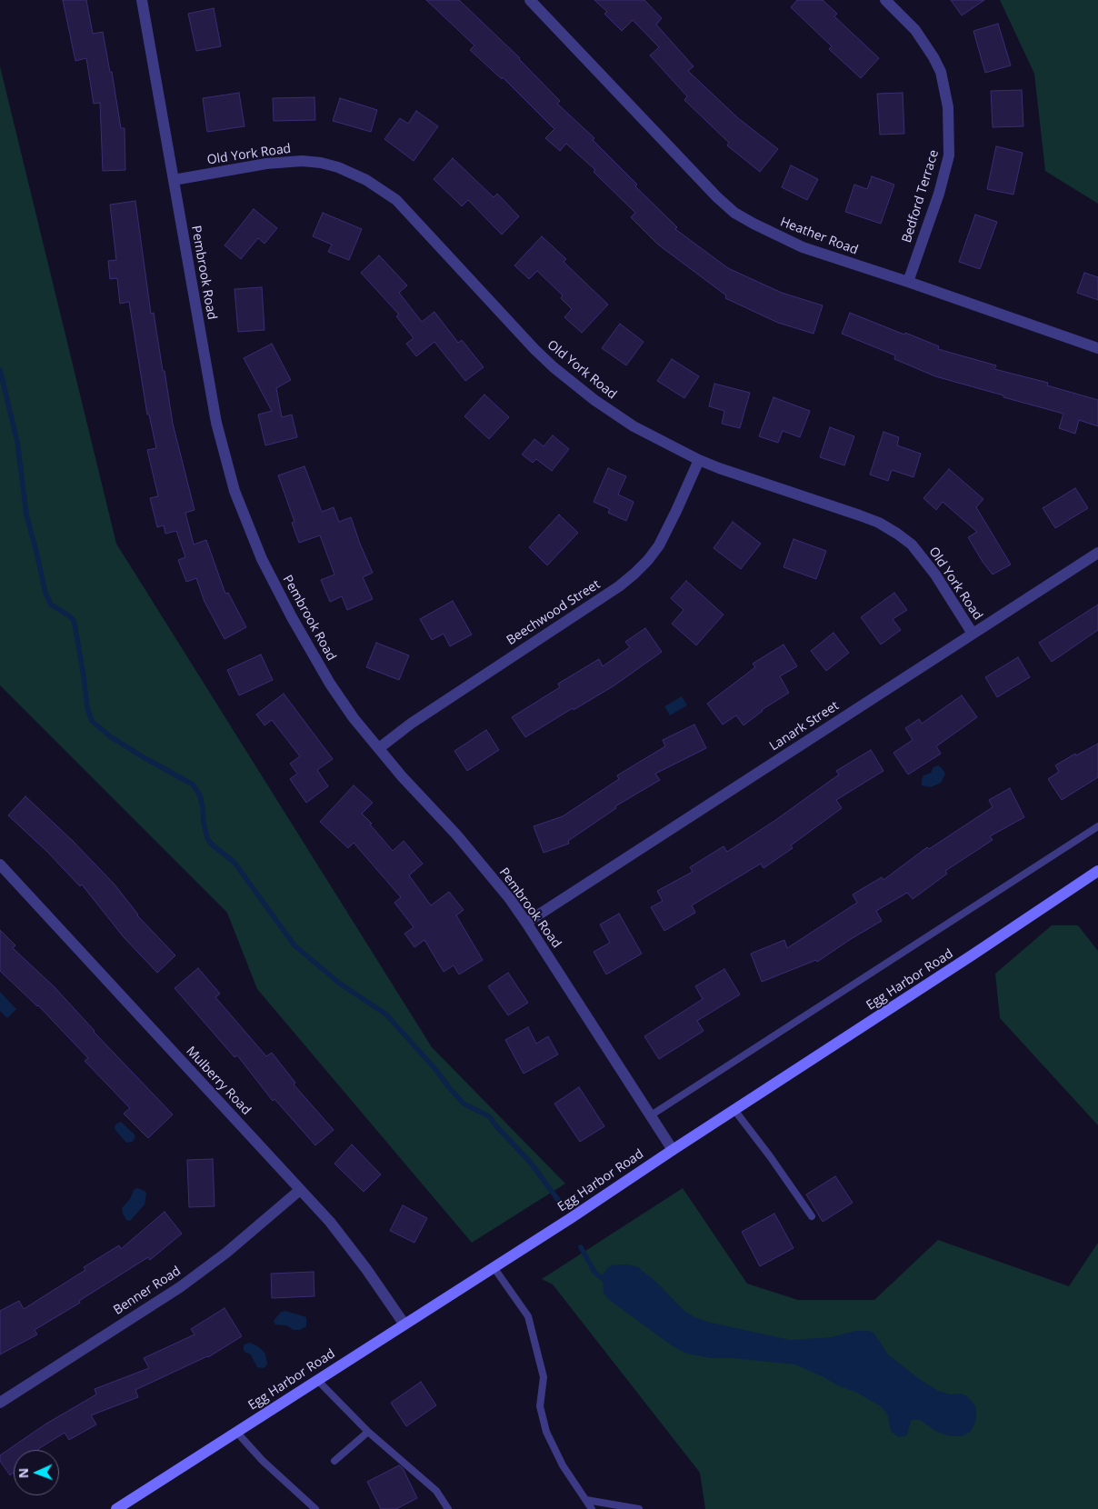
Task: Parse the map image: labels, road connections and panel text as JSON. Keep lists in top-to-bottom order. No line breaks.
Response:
{"streets":{"main road":["Egg Harbor Road"],"street":["Old York Road","Bedford Terrace","Heather Road","Pembrook Road","Beechwood Street","Lanark Street","Mulberry Road","Benner Road"]},"crossings":[["Old York Road","Pembrook Road"],["Old York Road","Beechwood Street"],["Old York Road","Lanark Street"],["Bedford Terrace","Heather Road"],["Pembrook Road","Beechwood Street"],["Pembrook Road","Lanark Street"],["Pembrook Road","Egg Harbor Road"],["Egg Harbor Road","Mulberry Road"],["Mulberry Road","Benner Road"]],"north":"left"}
